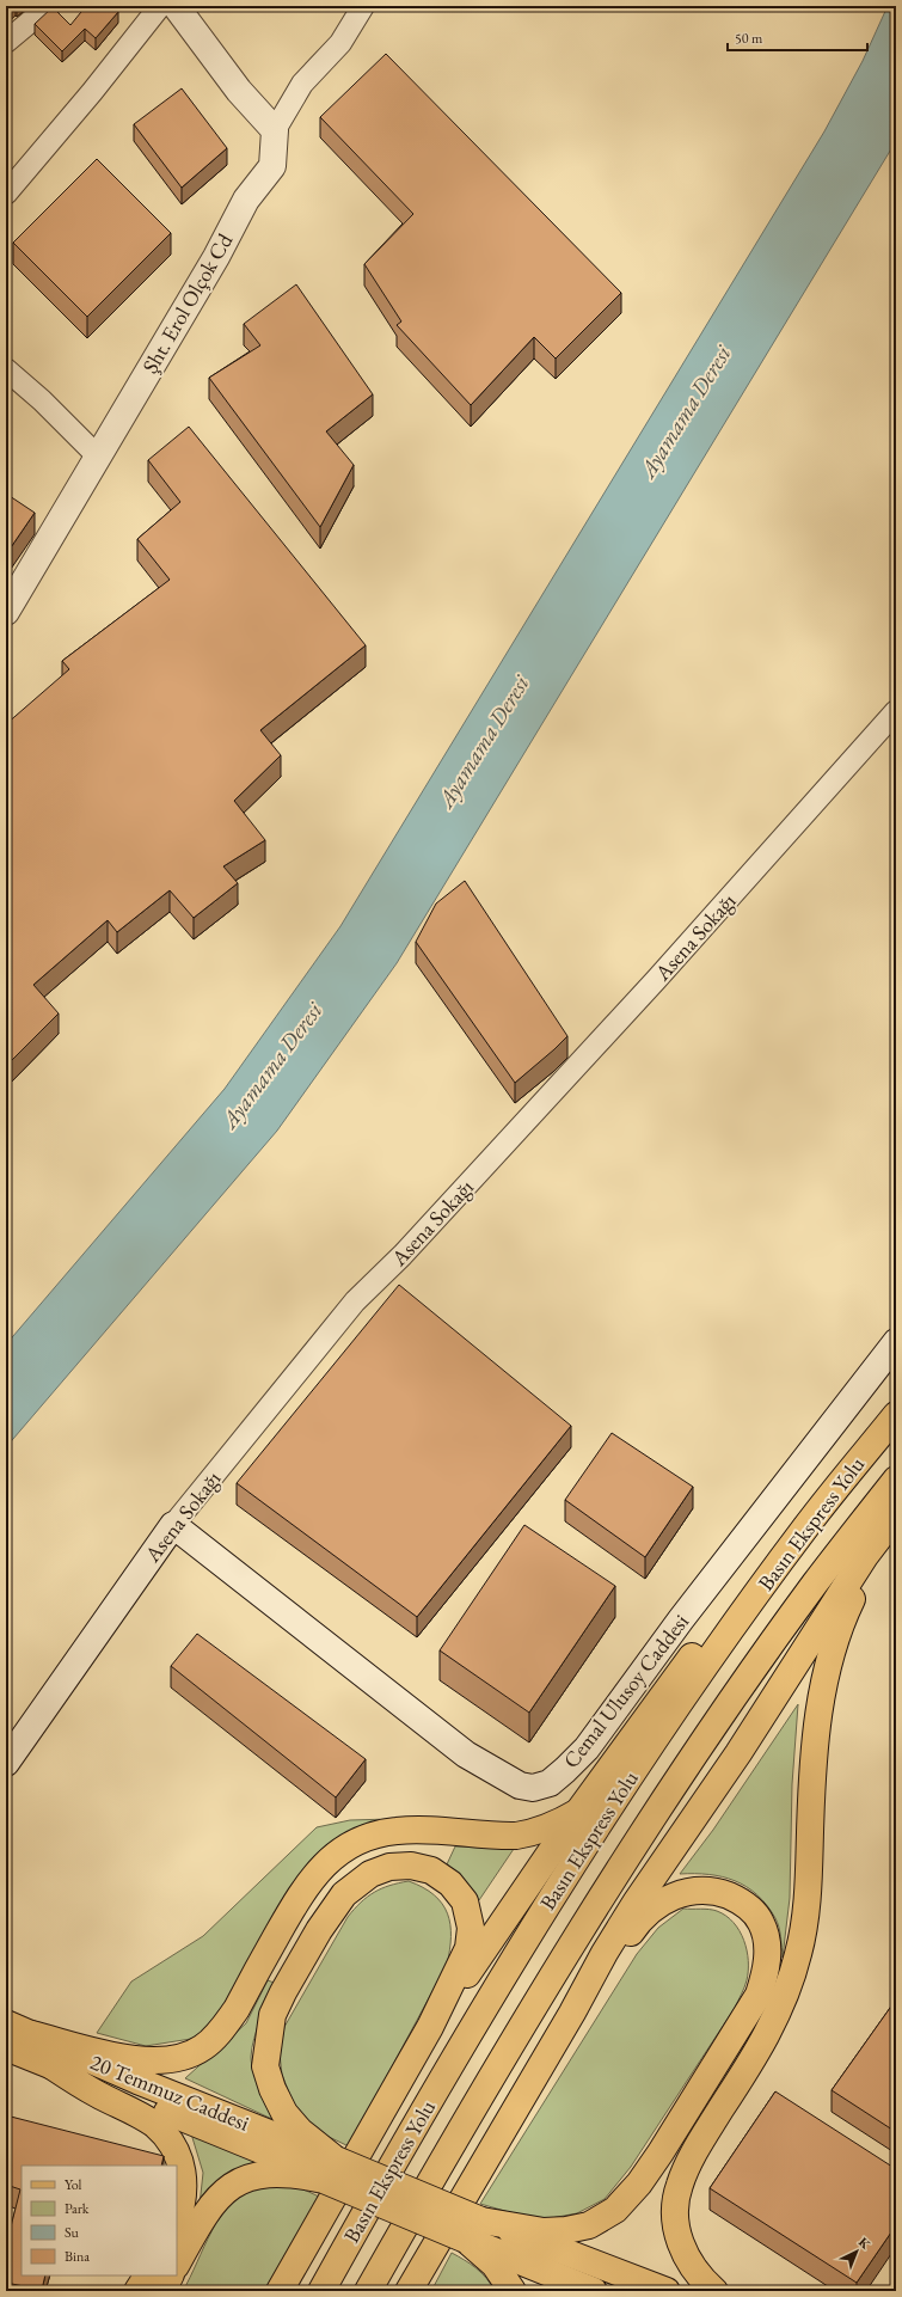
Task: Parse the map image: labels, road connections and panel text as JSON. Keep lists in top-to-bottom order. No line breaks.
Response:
{"streets":{"main road":["Şht. Erol Olçok Cd","Asena Sokağı","Basın Ekspress Yolu","Cemal Ulusoy Caddesi","20 Temmuz Caddesi"]},"crossings":[["Asena Sokağı","Cemal Ulusoy Caddesi"]],"water":["Ayamama Deresi"],"legend":["Yol","Park","Su","Bina"],"scale_bar":"50 m","north":"top right"}
